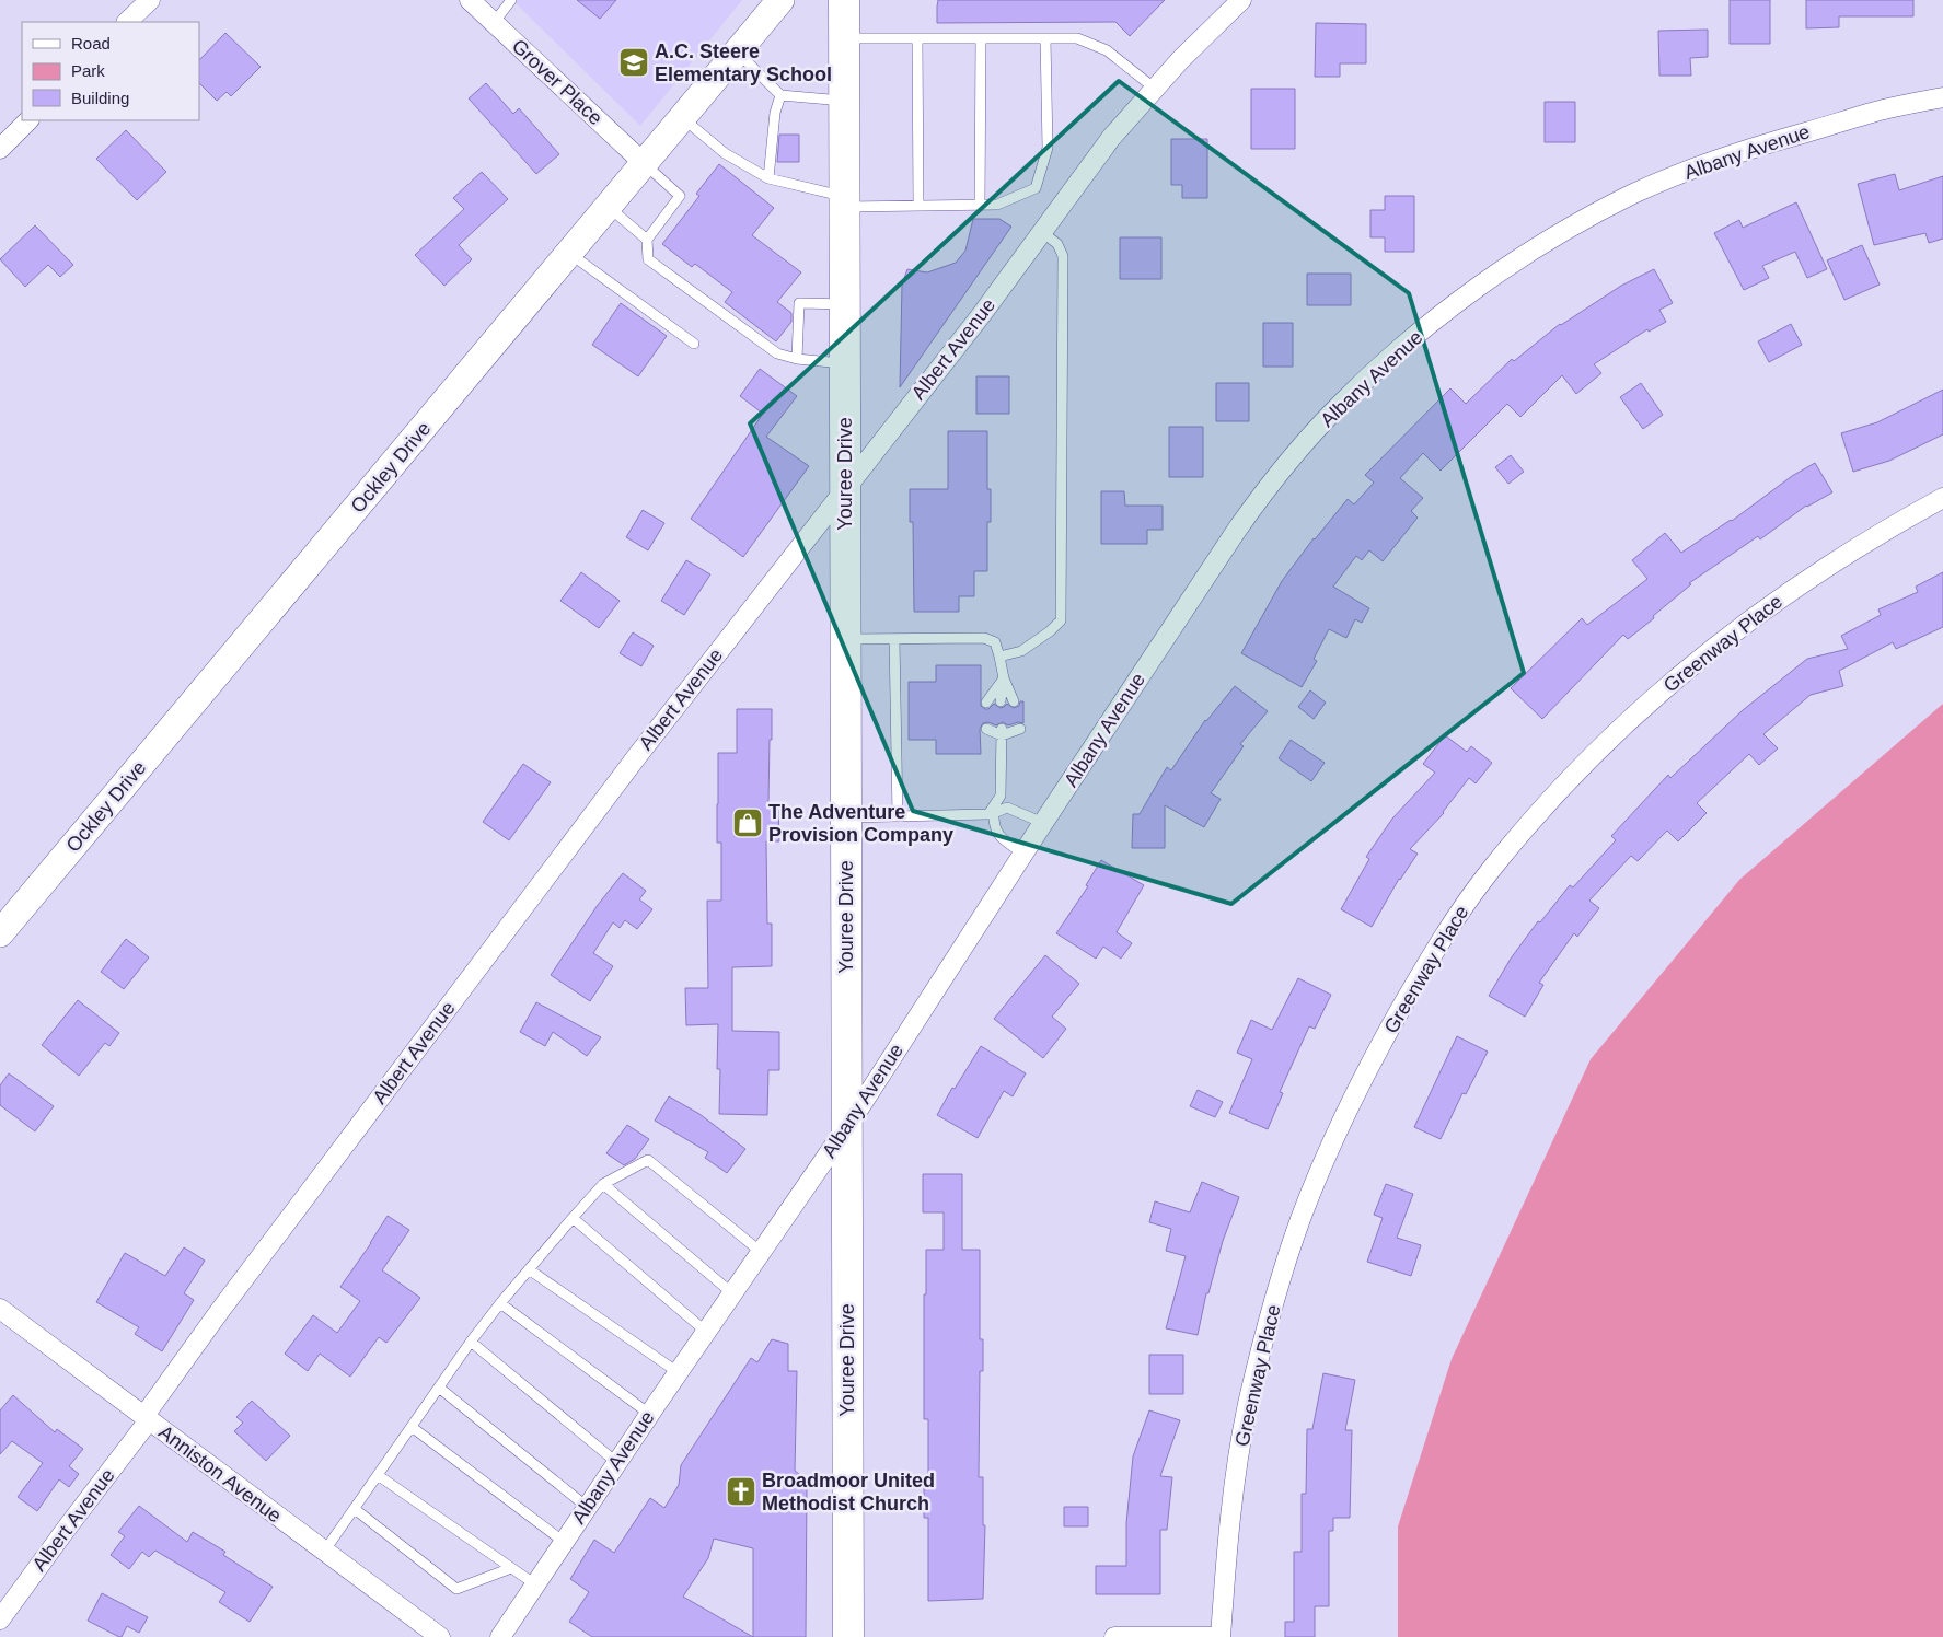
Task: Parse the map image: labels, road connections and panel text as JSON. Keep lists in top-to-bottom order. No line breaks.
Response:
{"streets":{"main road":["Youree Drive"],"street":["Grover Place","Albany Avenue","Albert Avenue","Ockley Drive","Greenway Place","Anniston Avenue"]},"crossings":[["Grover Place","Ockley Drive"],["Albany Avenue","Youree Drive"],["Albert Avenue","Youree Drive"],["Albert Avenue","Anniston Avenue"]],"places":{"school or university":["A.C. Steere Elementary School"],"shop":["The Adventure Provision Company"],"church":["Broadmoor United Methodist Church"]},"legend":["Road","Park","Building"]}
